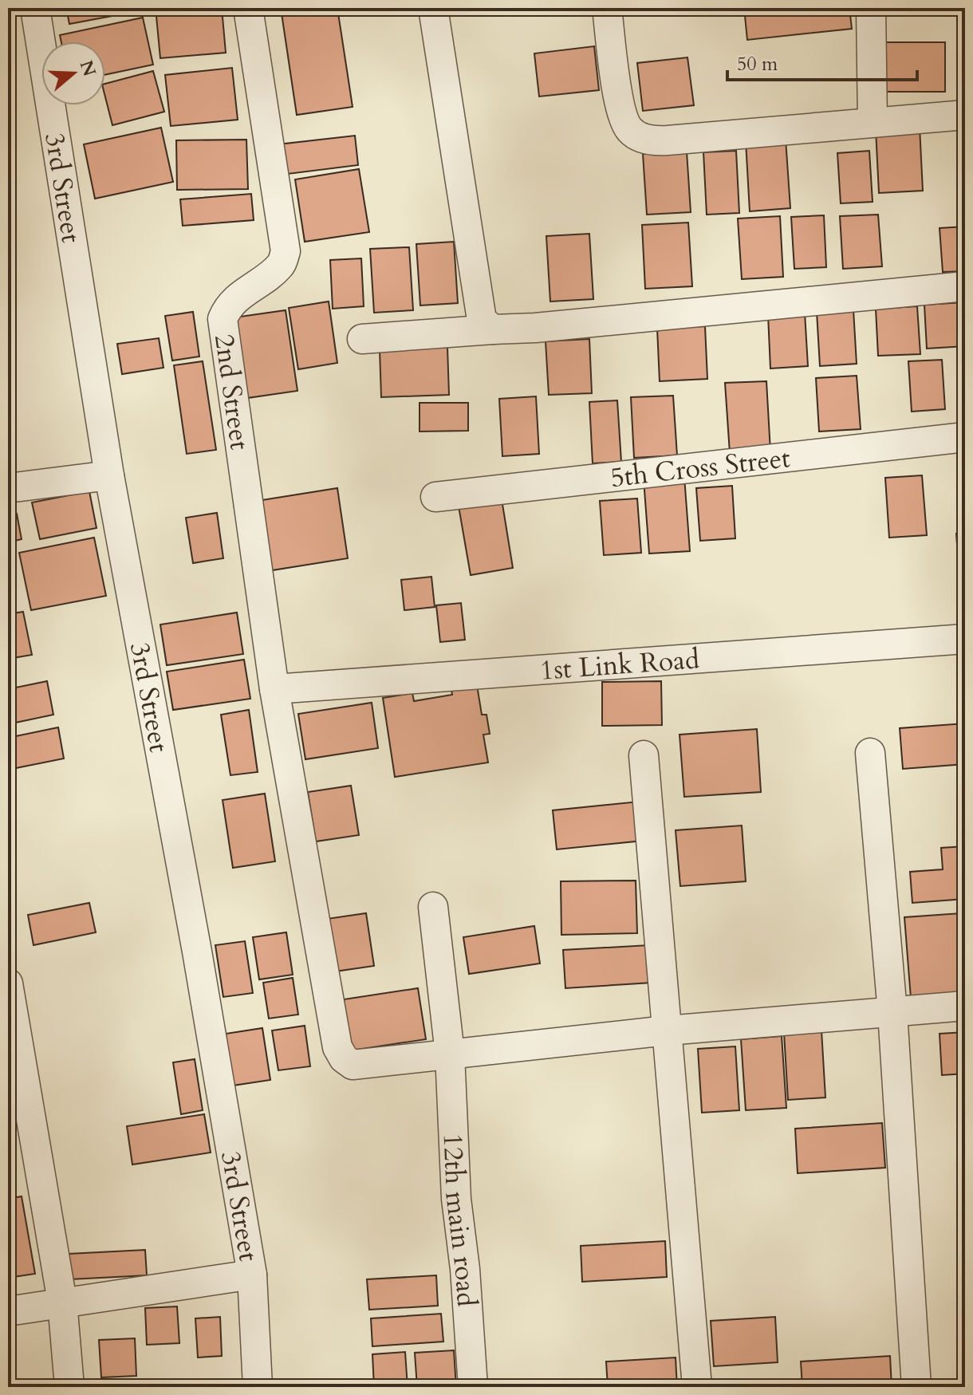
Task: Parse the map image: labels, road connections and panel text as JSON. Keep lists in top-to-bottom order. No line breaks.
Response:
{"streets":{"street":["3rd Street","2nd Street","5th Cross Street","1st Link Road","12th main road"]},"crossings":[["2nd Street","1st Link Road"],["2nd Street","12th main road"]],"scale_bar":"50 m","north":"right"}
